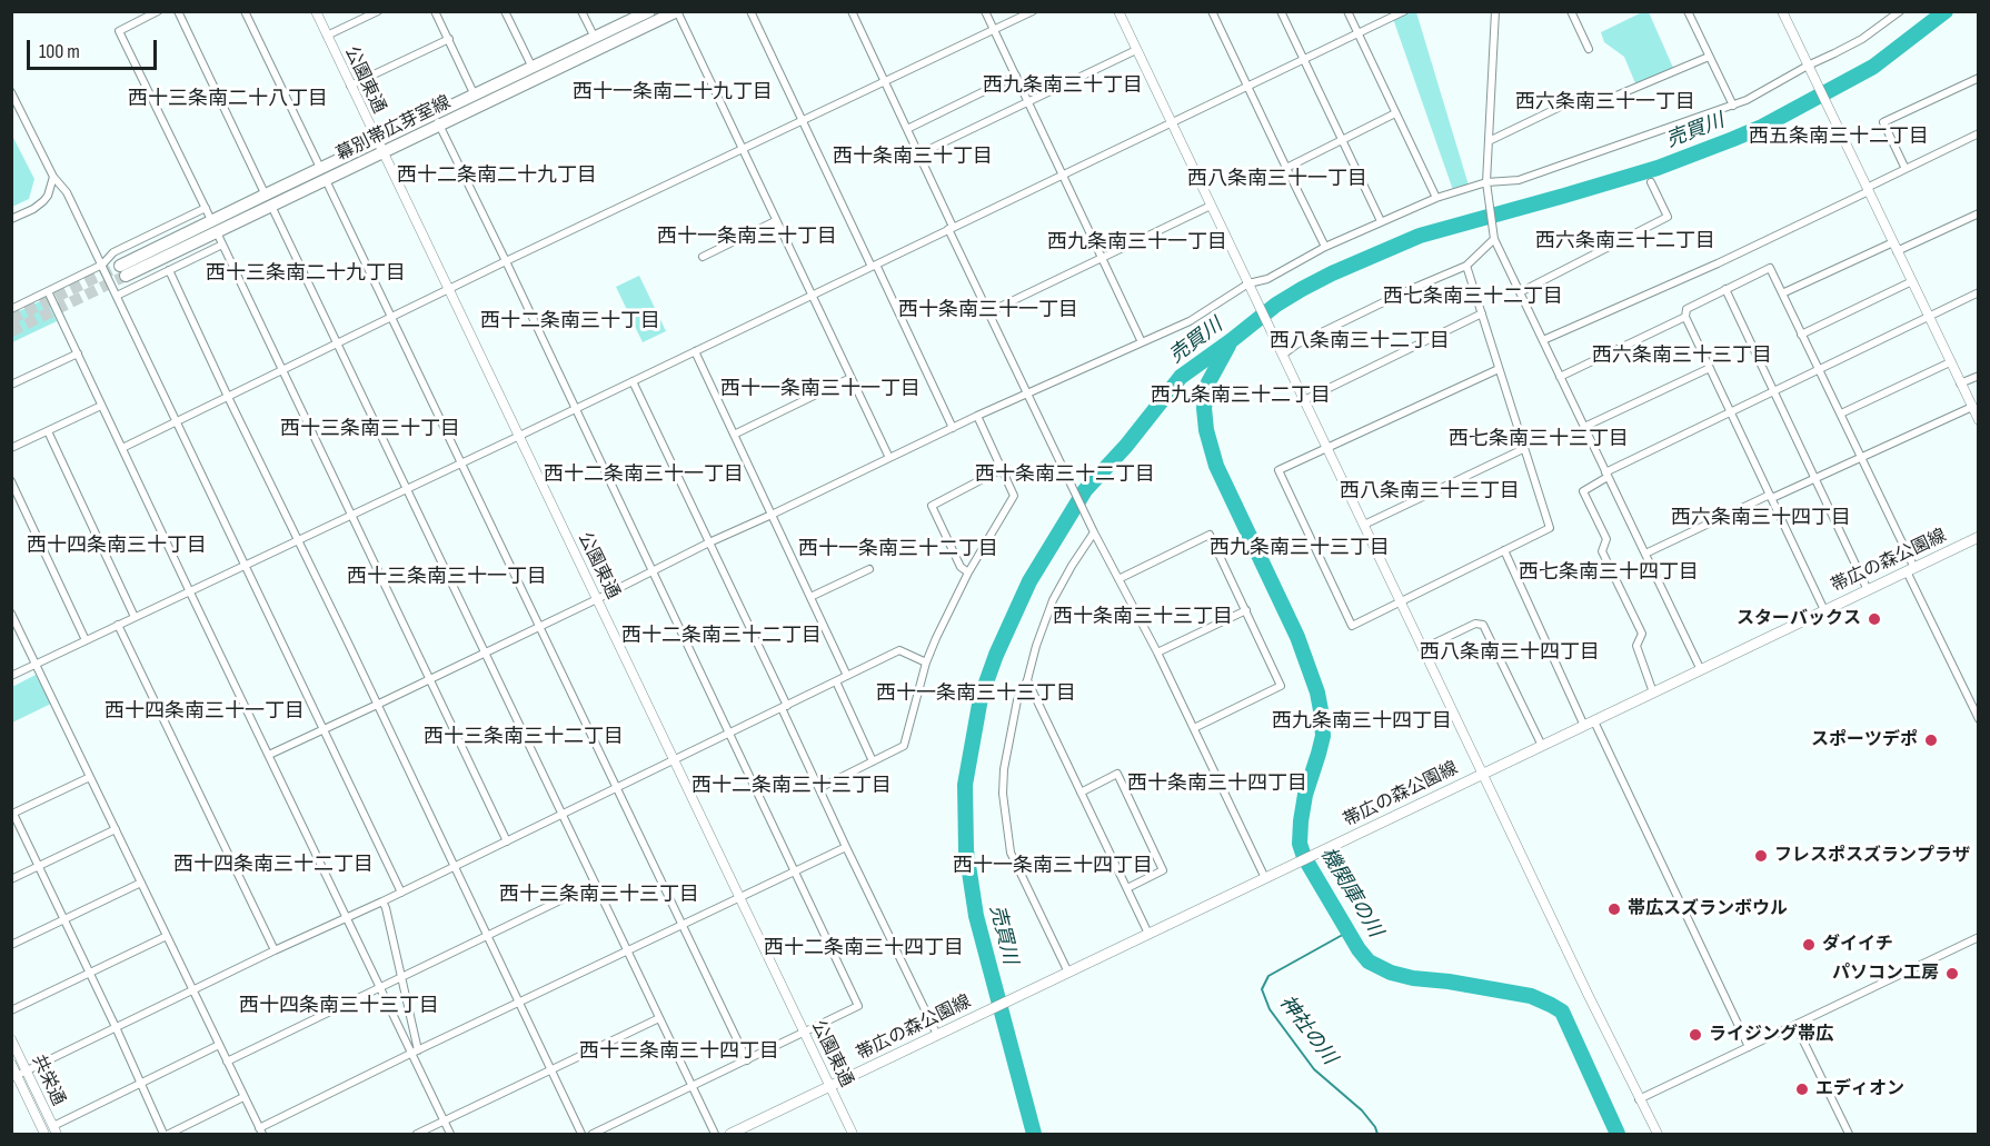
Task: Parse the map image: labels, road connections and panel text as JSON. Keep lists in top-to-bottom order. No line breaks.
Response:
{"streets":{"main road":["幕別帯広芽室線","帯広の森公園線"],"street":["公園東通","共栄通"]},"crossings":[["公園東通","幕別帯広芽室線"],["公園東通","帯広の森公園線"]],"districts":["西九条南三十丁目","西十一条南二十九丁目","西十三条南二十八丁目","西六条南三十一丁目","西五条南三十二丁目","西十条南三十丁目","西十二条南二十九丁目","西八条南三十一丁目","西十一条南三十丁目","西六条南三十二丁目","西九条南三十一丁目","西十三条南二十九丁目","西七条南三十二丁目","西十条南三十一丁目","西十二条南三十丁目","西八条南三十二丁目","西六条南三十三丁目","西十一条南三十一丁目","西九条南三十二丁目","西十三条南三十丁目","西七条南三十三丁目","西十二条南三十一丁目","西十条南三十二丁目","西八条南三十三丁目","西六条南三十四丁目","西十四条南三十丁目","西九条南三十三丁目","西十一条南三十二丁目","西七条南三十四丁目","西十三条南三十一丁目","西十条南三十三丁目","西十二条南三十二丁目","西八条南三十四丁目","西十一条南三十三丁目","西十四条南三十一丁目","西九条南三十四丁目","西十三条南三十二丁目","西十条南三十四丁目","西十二条南三十三丁目","西十四条南三十二丁目","西十一条南三十四丁目","西十三条南三十三丁目","西十二条南三十四丁目","西十四条南三十三丁目","西十三条南三十四丁目"],"water":["売買川","機関庫の川","神社の川"],"places":["スターバックス","スポーツデポ","フレスポスズランプラザ","帯広スズランボウル","ダイイチ","パソコン工房","ライジング帯広","エディオン"],"scale_bar":"100 m"}
